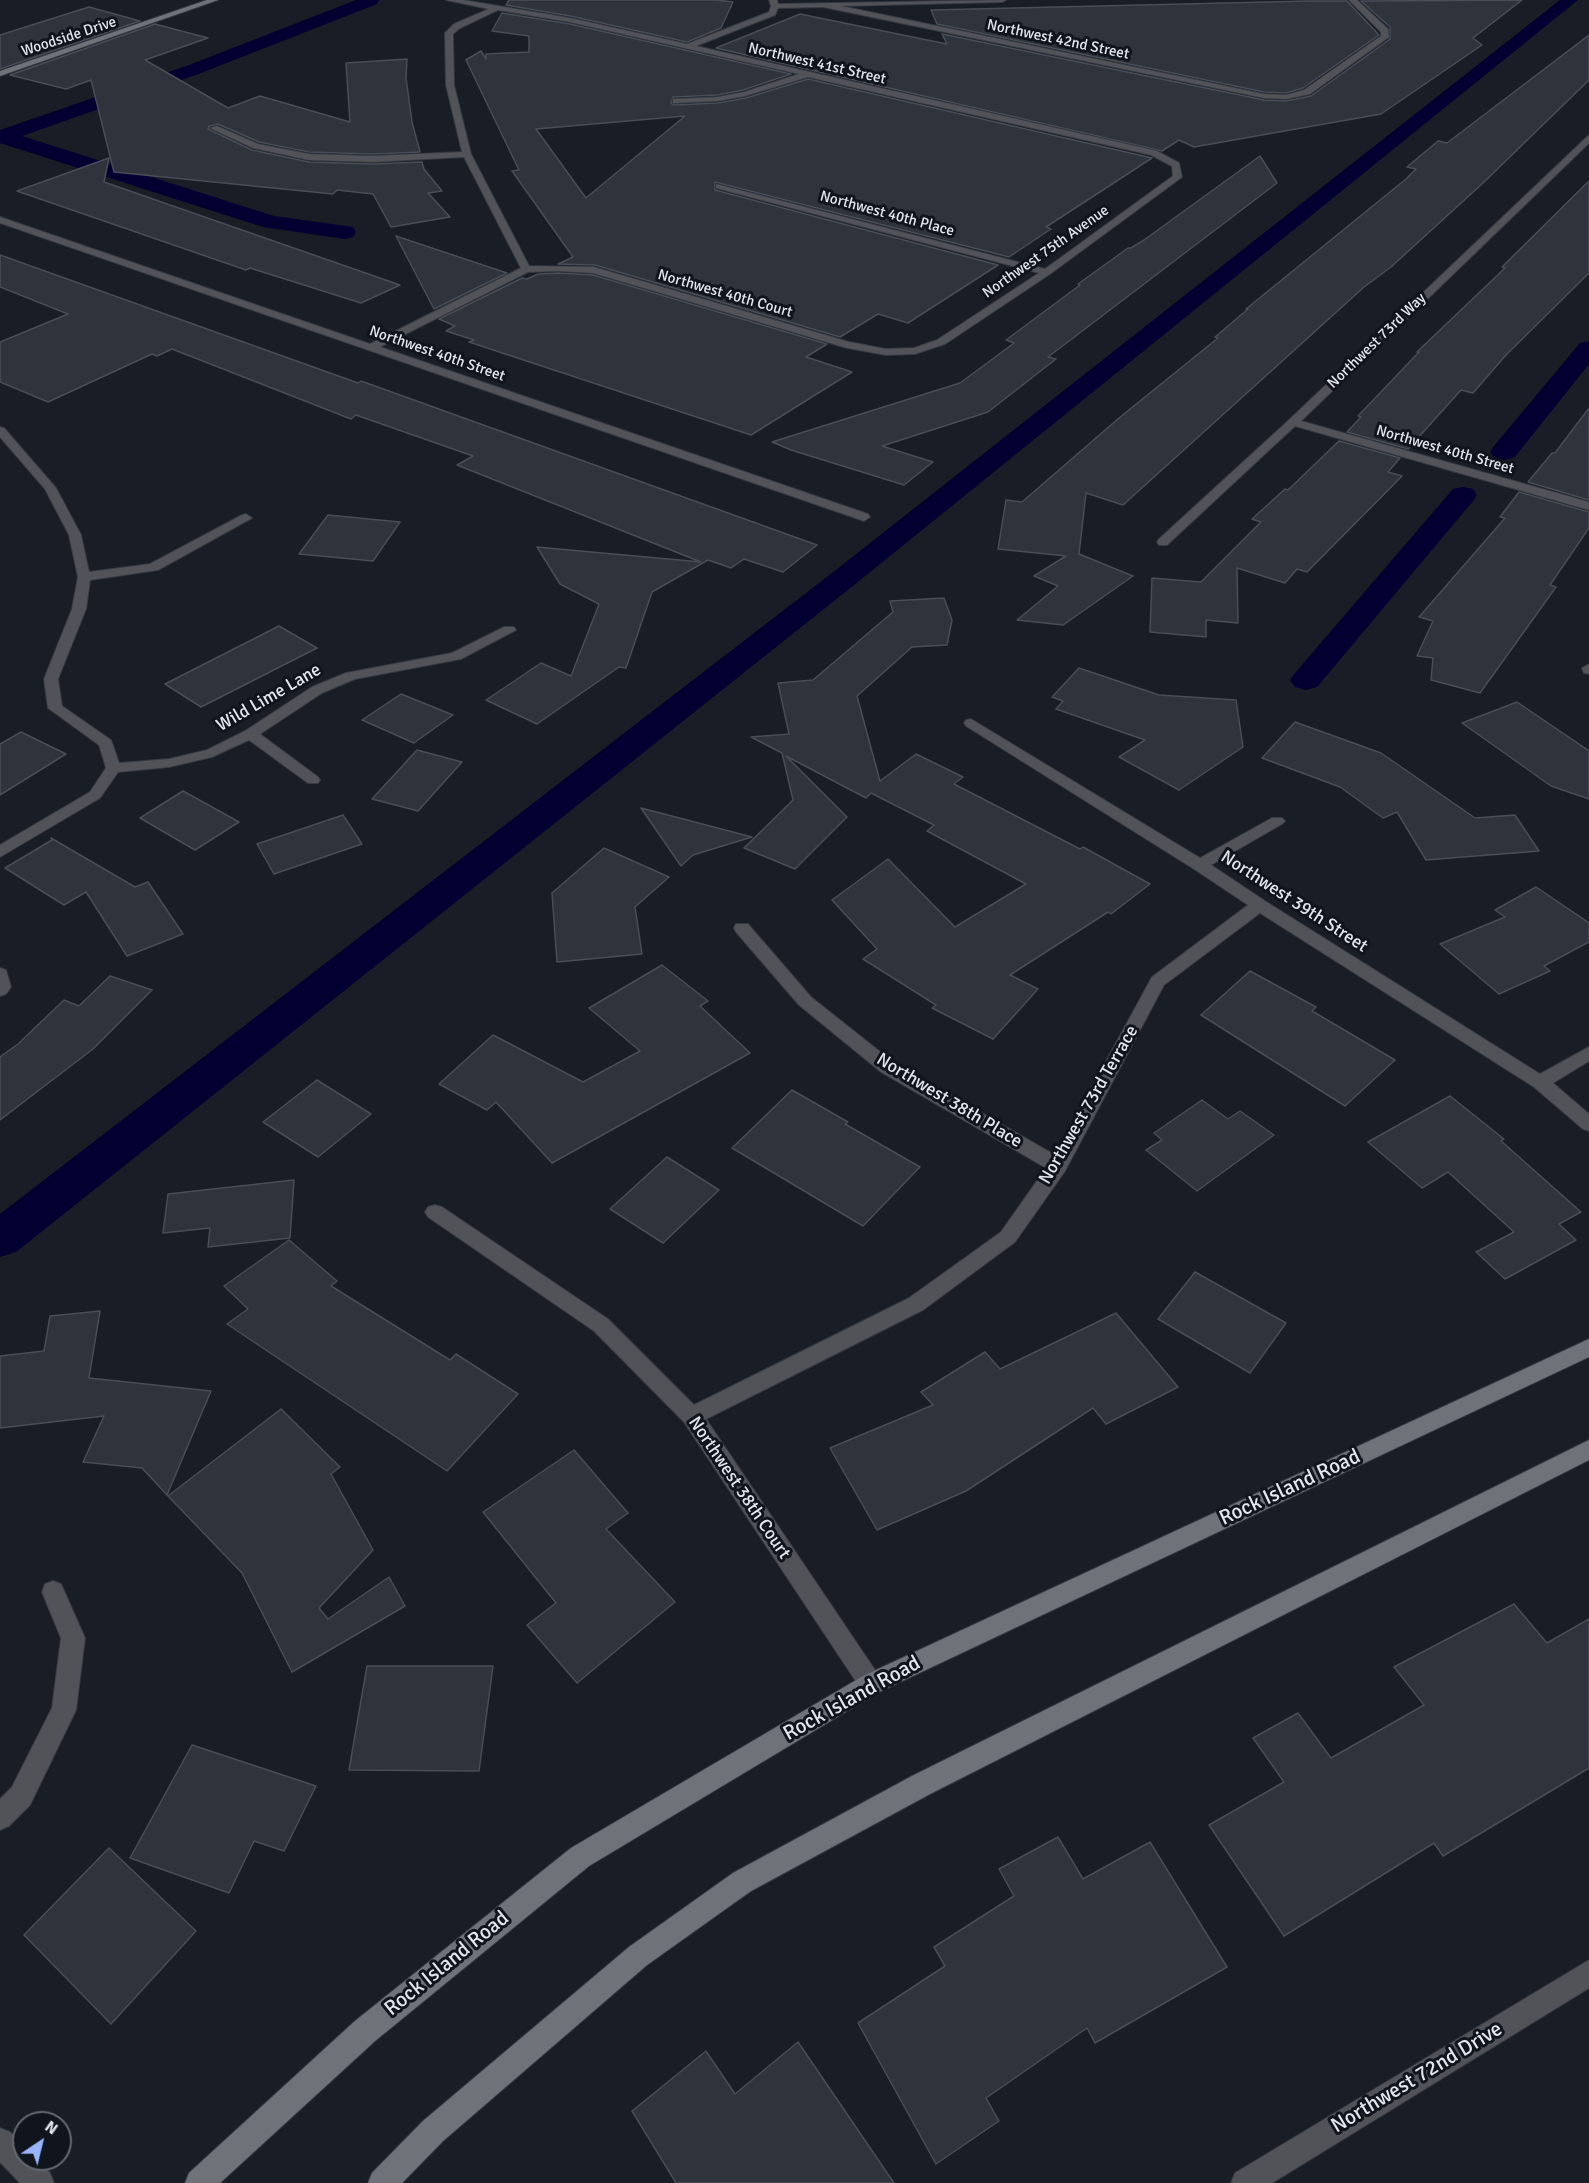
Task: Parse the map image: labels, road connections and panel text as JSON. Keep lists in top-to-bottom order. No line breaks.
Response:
{"streets":{"main road":["Woodside Drive","Rock Island Road"],"street":["Northwest 42nd Street","Northwest 41st Street","Northwest 40th Place","Northwest 75th Avenue","Northwest 40th Court","Northwest 73rd Way","Northwest 40th Street","Wild Lime Lane","Northwest 39th Street","Northwest 38th Place","Northwest 73rd Terrace","Northwest 38th Court","Northwest 72nd Drive"]},"crossings":[["Northwest 41st Street","Northwest 75th Avenue"],["Northwest 40th Place","Northwest 75th Avenue"],["Northwest 75th Avenue","Northwest 40th Court"],["Northwest 73rd Way","Northwest 40th Street"],["Northwest 39th Street","Northwest 73rd Terrace"],["Northwest 38th Place","Northwest 73rd Terrace"],["Northwest 73rd Terrace","Northwest 38th Court"],["Northwest 38th Court","Rock Island Road"]],"north":"top right"}
